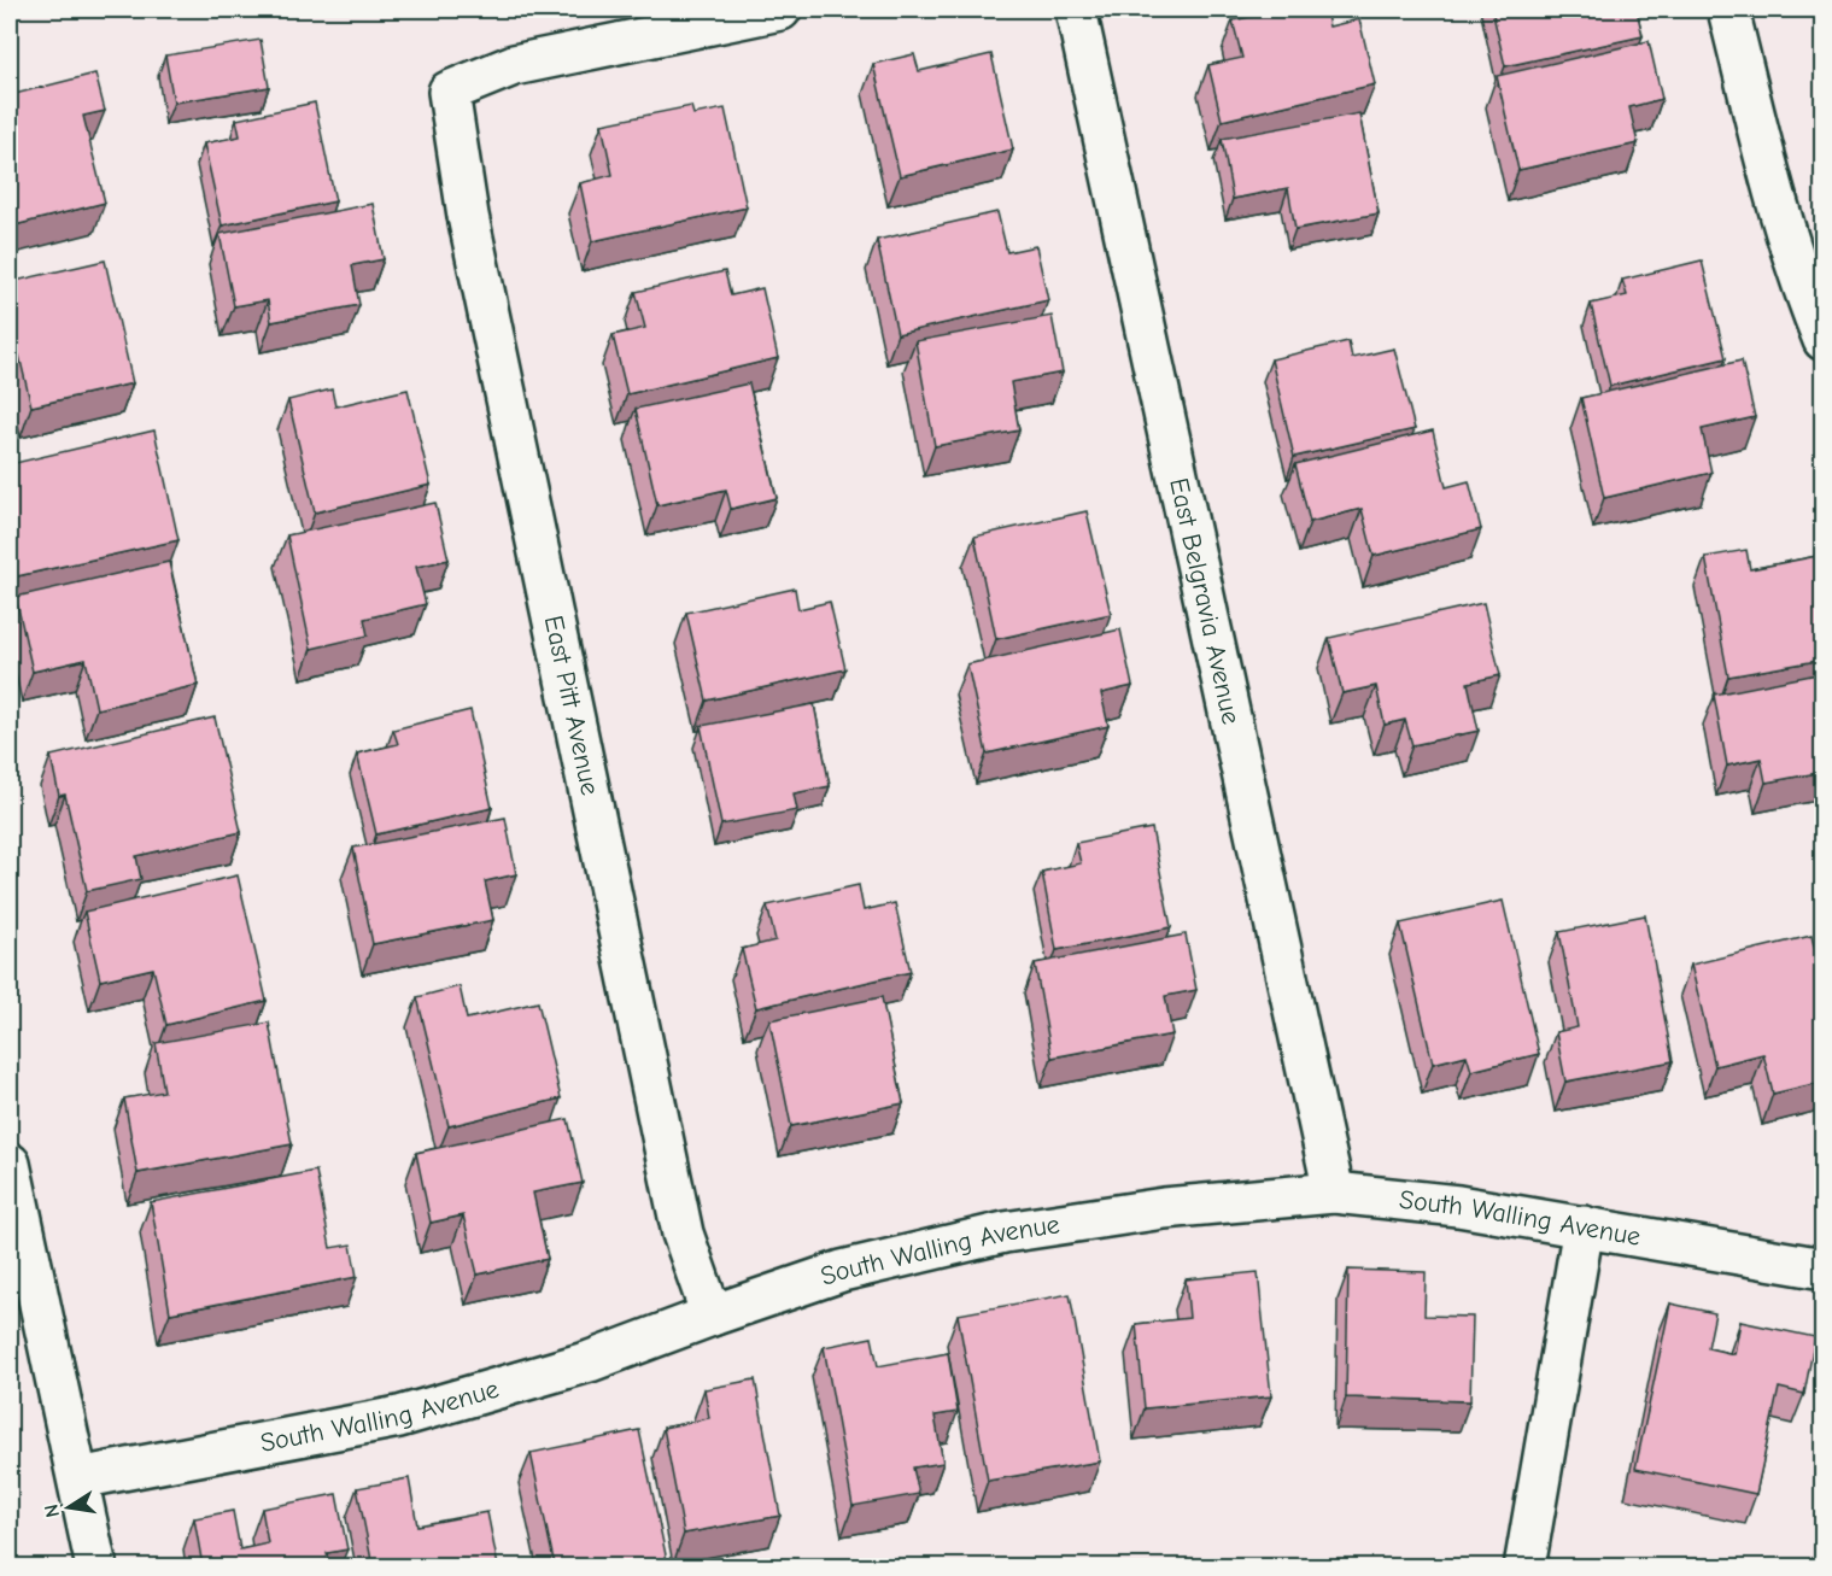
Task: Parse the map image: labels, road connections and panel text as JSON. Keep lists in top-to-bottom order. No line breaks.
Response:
{"streets":{"street":["East Belgravia Avenue","East Pitt Avenue","South Walling Avenue"]},"crossings":[["East Belgravia Avenue","South Walling Avenue"],["East Pitt Avenue","South Walling Avenue"]],"north":"left"}
